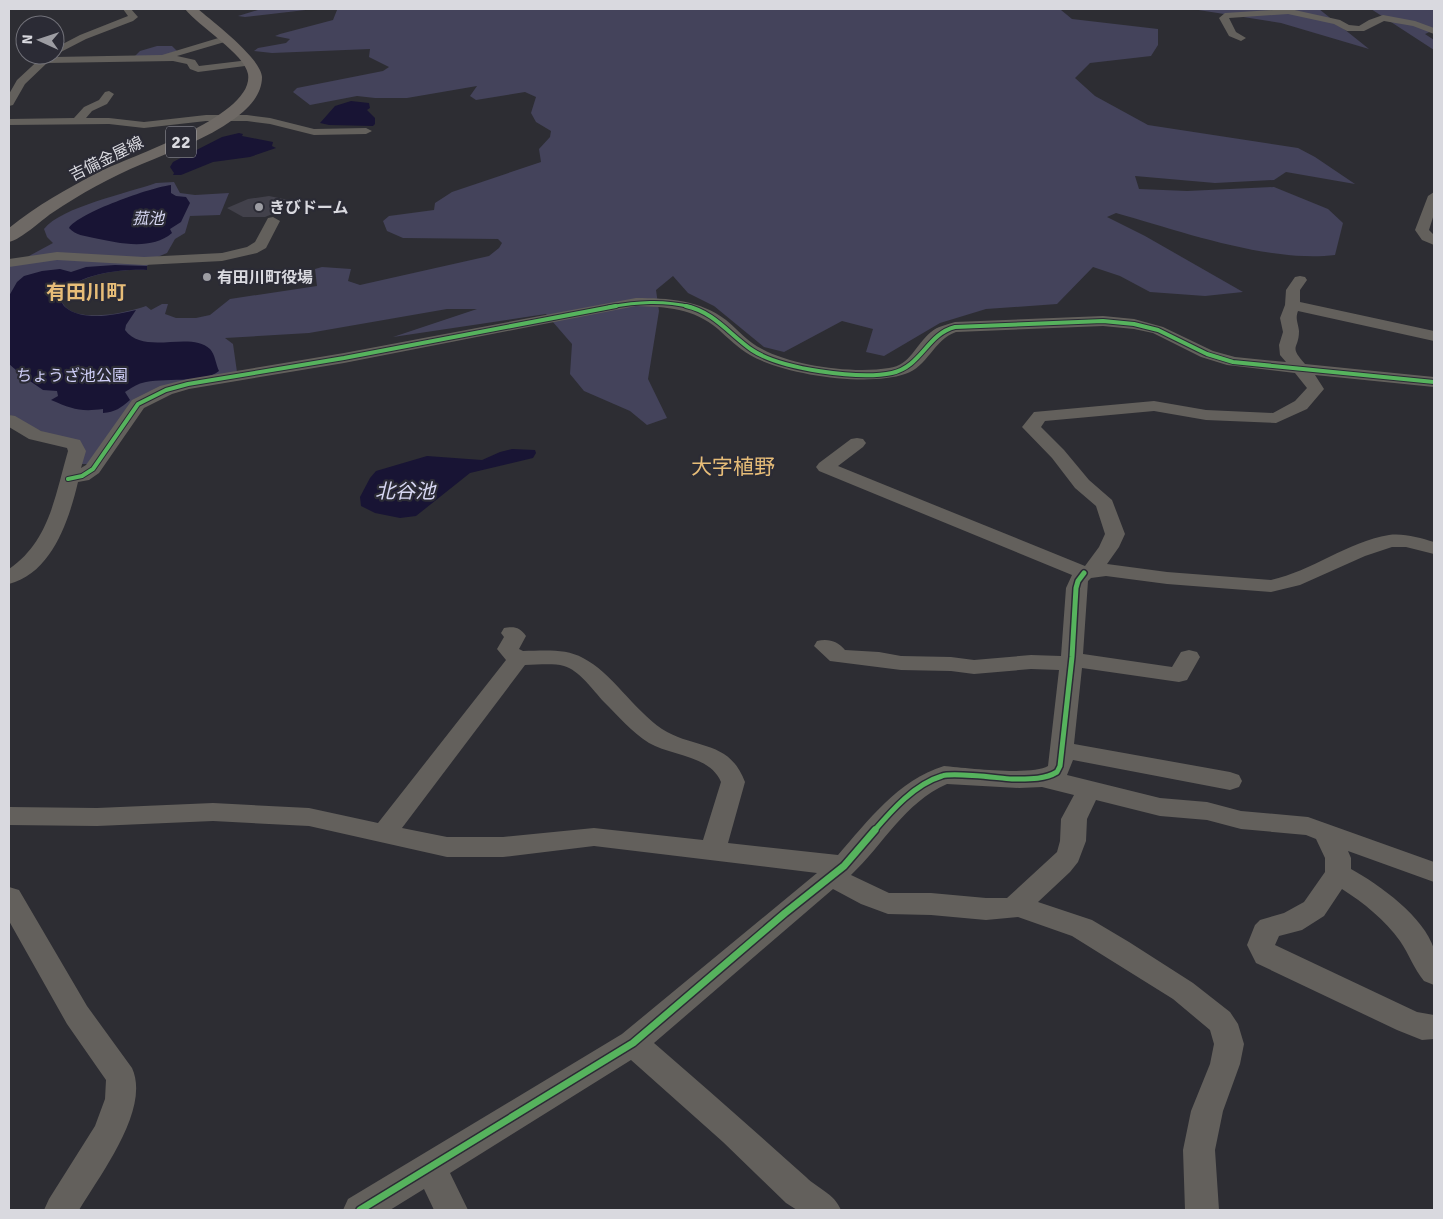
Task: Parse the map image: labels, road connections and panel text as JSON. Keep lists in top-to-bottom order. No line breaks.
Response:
{"streets":{"main road":["22","吉備金屋線"]},"districts":["有田川町","大字植野"],"water":["菰池","北谷池"],"parks":["ちょうざ池公園"],"places":["きびドーム","有田川町役場"],"north":"left"}
